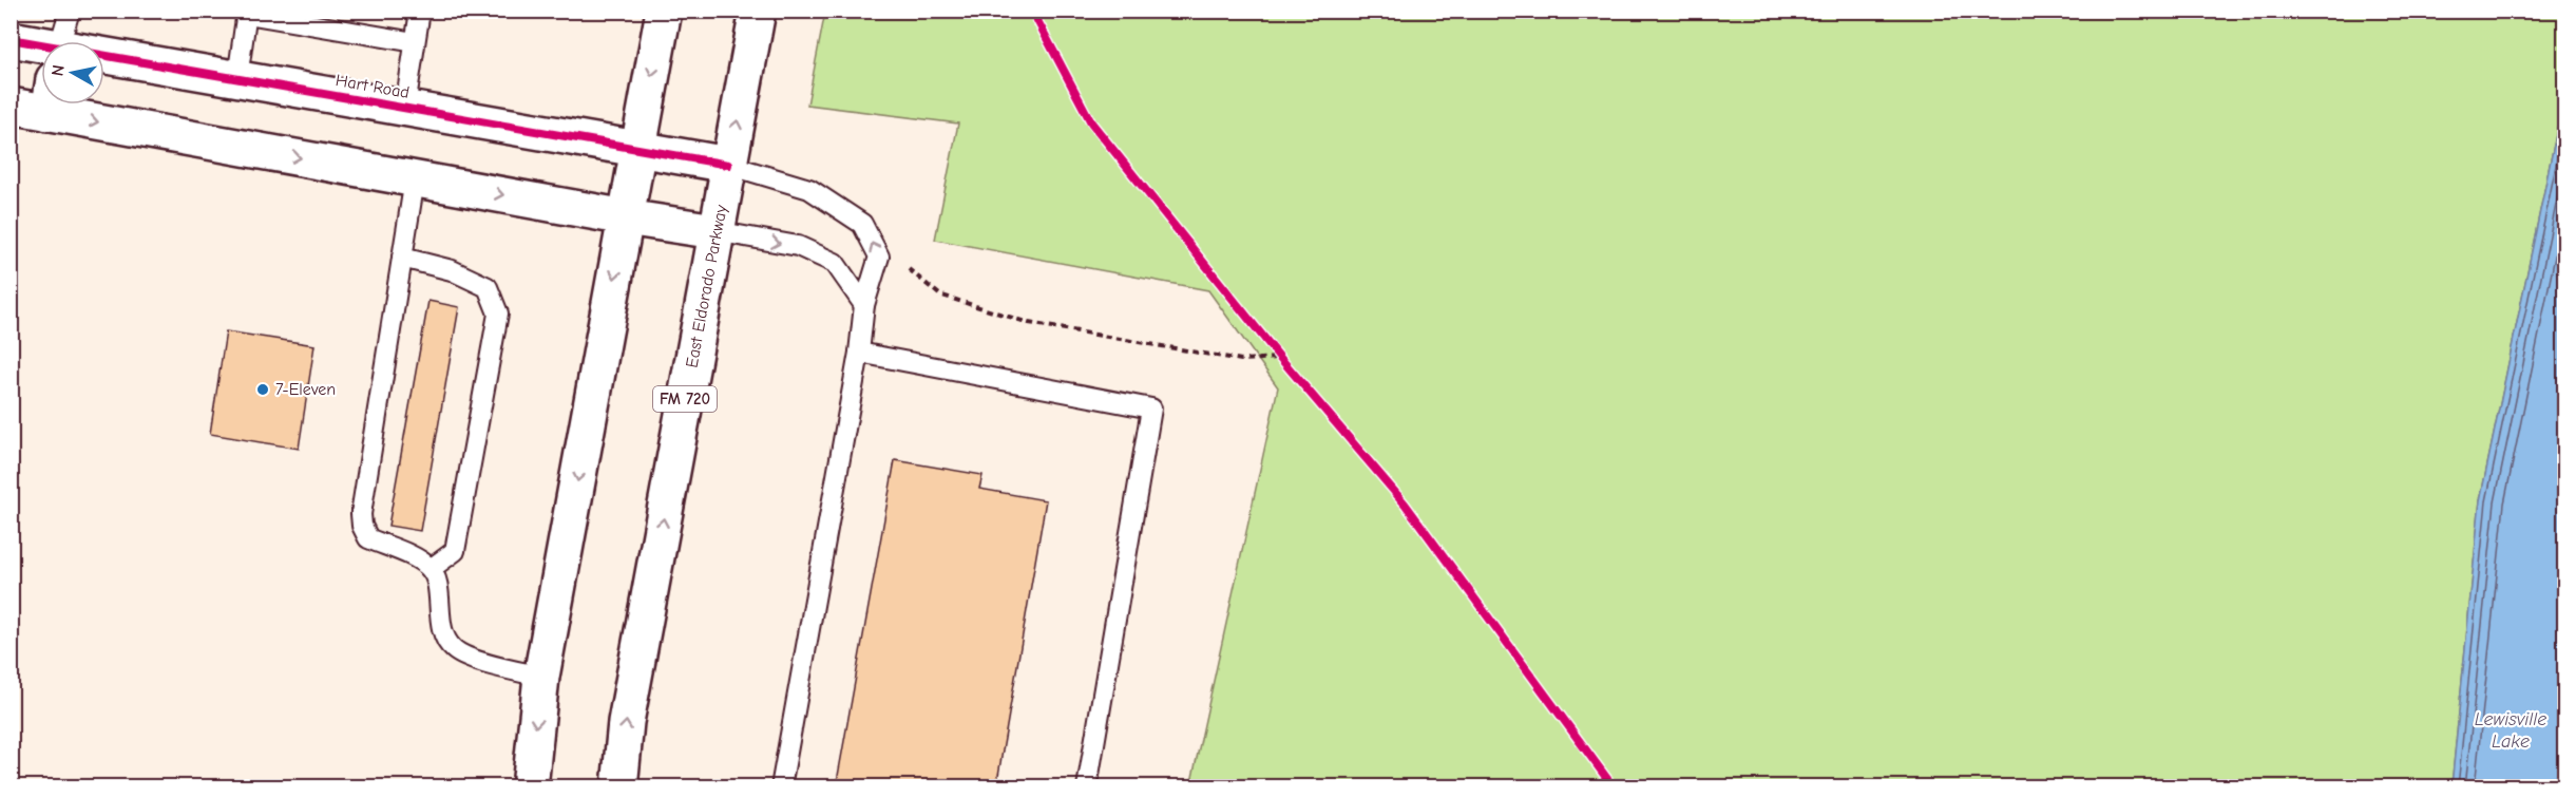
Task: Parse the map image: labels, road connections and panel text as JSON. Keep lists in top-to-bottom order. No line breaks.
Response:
{"streets":{"main road":["Hart Road","East Eldorado Parkway","FM 720"]},"crossings":[["Hart Road","East Eldorado Parkway"]],"water":["Lewisville Lake"],"places":["7-Eleven"],"north":"left"}
